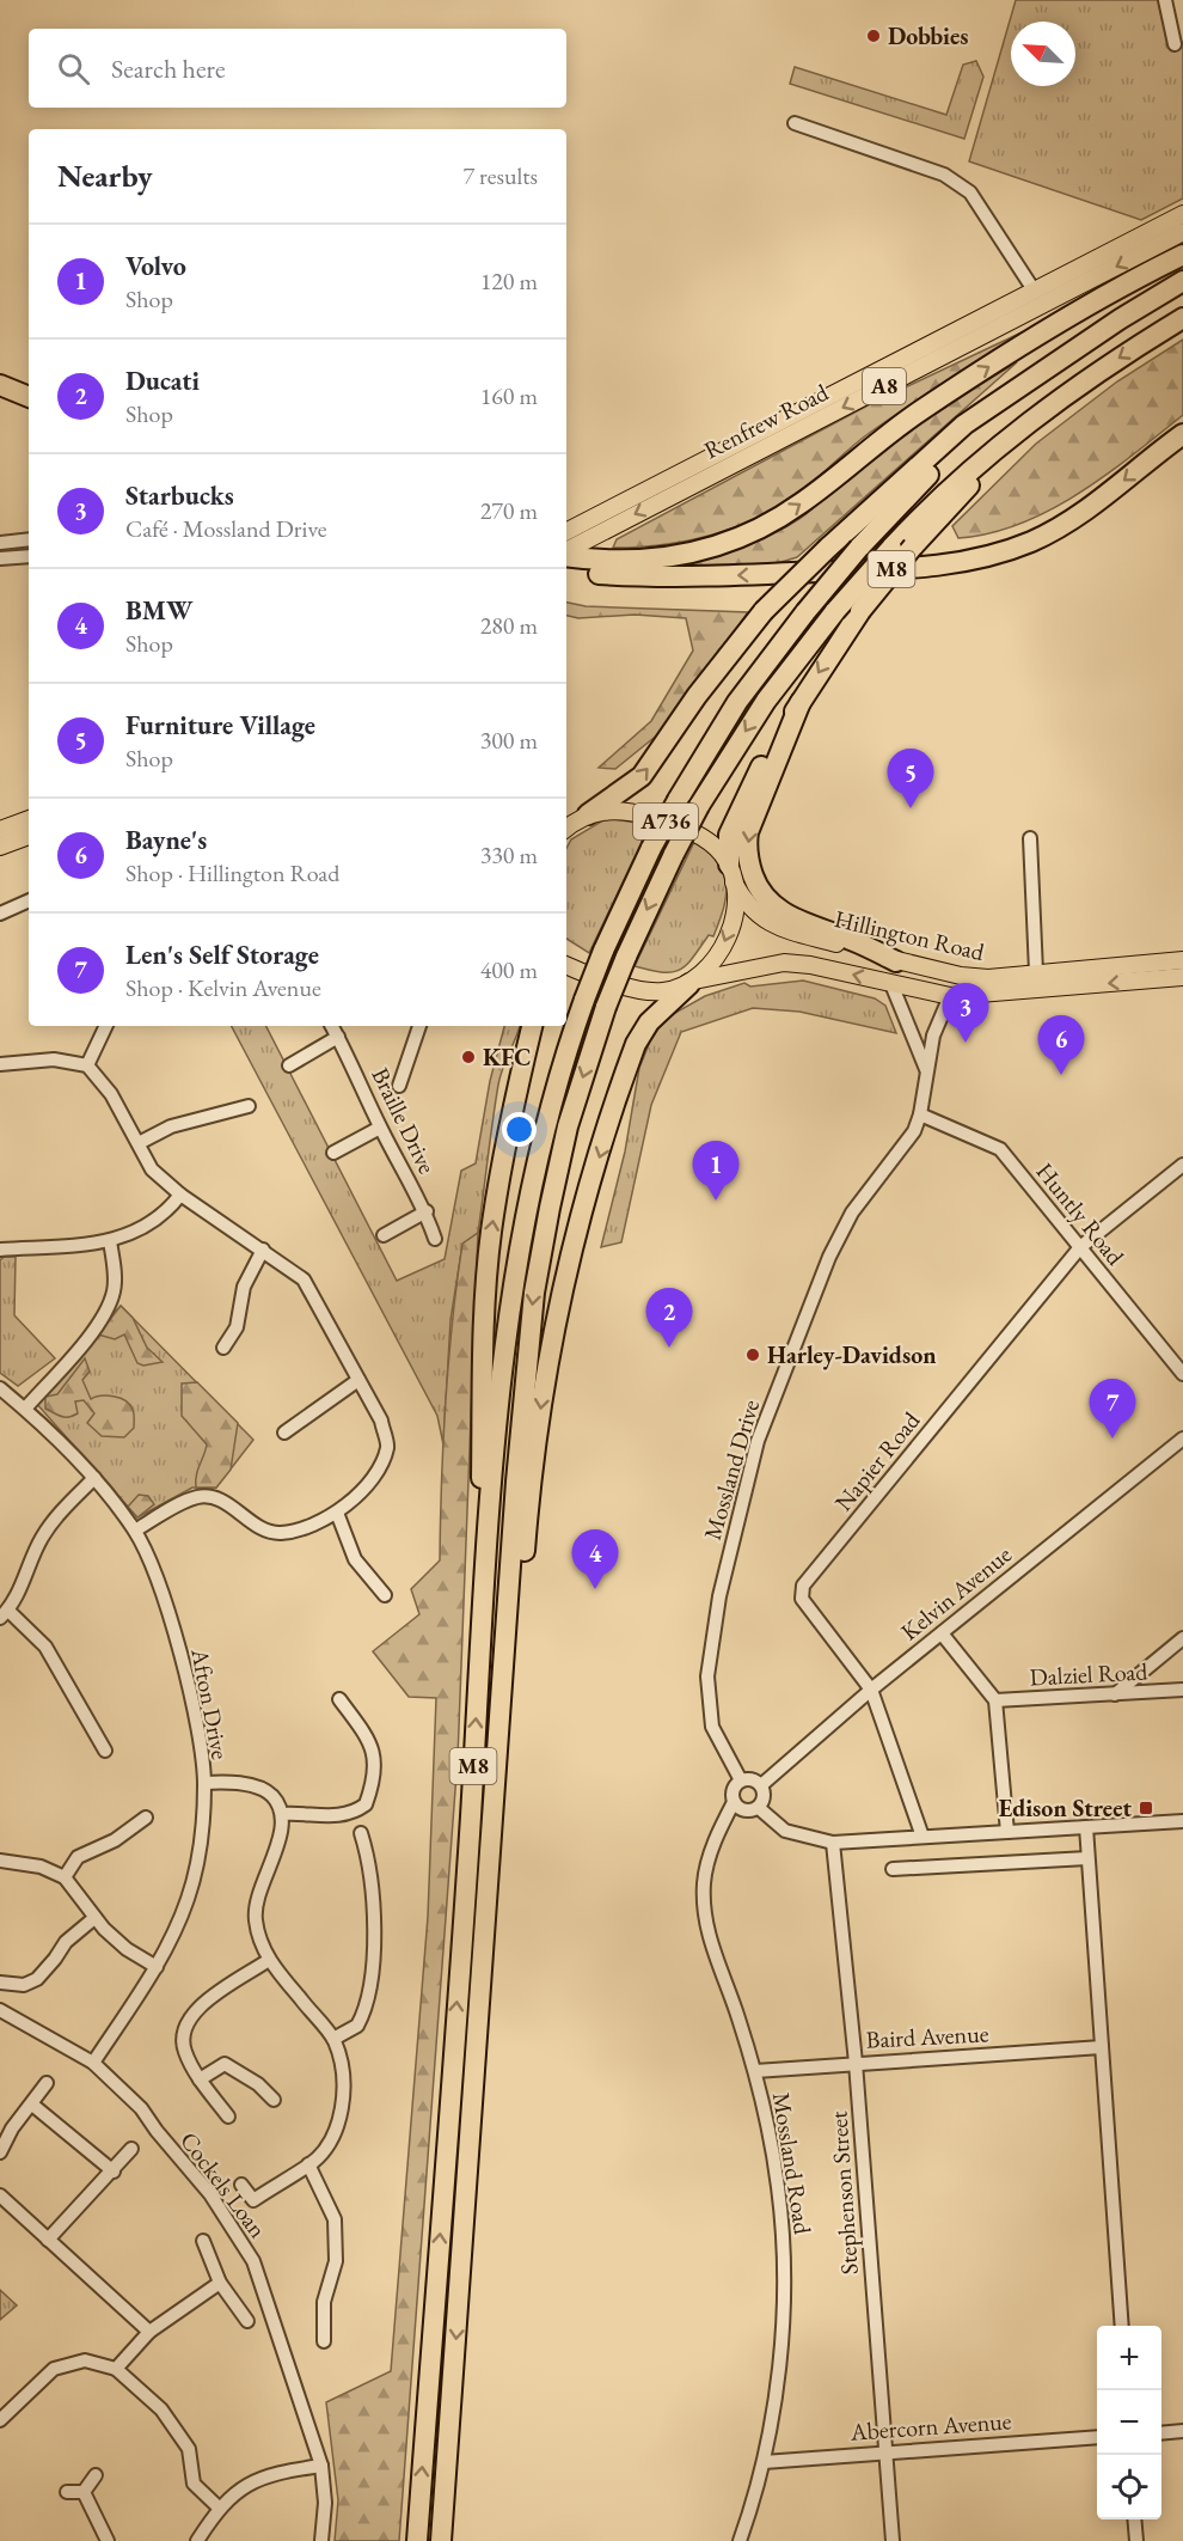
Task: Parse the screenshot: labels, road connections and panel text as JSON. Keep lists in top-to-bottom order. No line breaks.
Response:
{"streets":{"highway":["M8"],"main road":["A8","Renfrew Road","A736","Hillington Road"],"street":["Braille Drive","Huntly Road","Napier Road","Mossland Drive","Kelvin Avenue","Dalziel Road","Afton Drive","Baird Avenue","Mossland Road","Cockels Loan","Stephenson Street","Abercorn Avenue"]},"crossings":[["M8","A736"],["M8","Hillington Road"],["A736","Hillington Road"],["Hillington Road","Mossland Drive"],["Huntly Road","Napier Road"],["Huntly Road","Mossland Drive"],["Napier Road","Kelvin Avenue"],["Mossland Drive","Kelvin Avenue"],["Mossland Drive","Mossland Road"],["Kelvin Avenue","Mossland Road"],["Afton Drive","Cockels Loan"],["Baird Avenue","Mossland Road"],["Baird Avenue","Stephenson Street"],["Mossland Road","Abercorn Avenue"],["Stephenson Street","Abercorn Avenue"]],"places":{"other":["Dobbies","KFC","Harley-Davidson"],"transit":["Edison Street"]},"north":"top left","page":{"search":"Search here","heading":["Nearby","7 results"],"list":[{"mark":"1","name":"Volvo","note":"Shop","value":"120 m"},{"mark":"2","name":"Ducati","note":"Shop","value":"160 m"},{"mark":"3","name":"Starbucks","note":"Café · Mossland Drive","value":"270 m"},{"mark":"4","name":"BMW","note":"Shop","value":"280 m"},{"mark":"5","name":"Furniture Village","note":"Shop","value":"300 m"},{"mark":"6","name":"Bayne's","note":"Shop · Hillington Road","value":"330 m"},{"mark":"7","name":"Len's Self Storage","note":"Shop · Kelvin Avenue","value":"400 m"}],"pins":["5","3","6","1","2","7","4"],"map_buttons":["+","−"]}}
